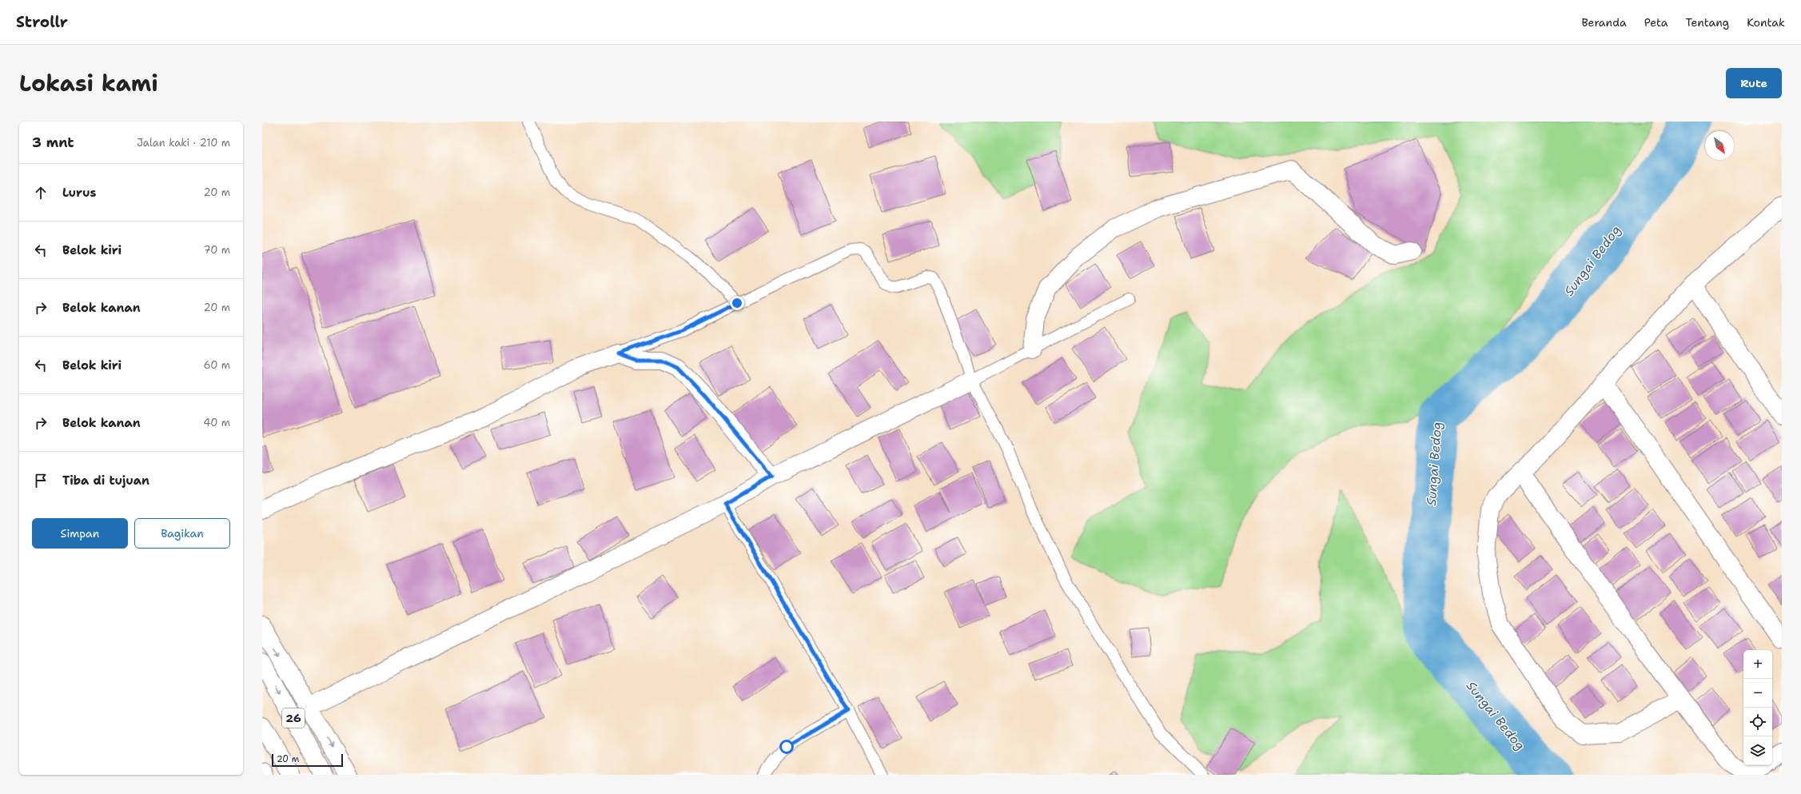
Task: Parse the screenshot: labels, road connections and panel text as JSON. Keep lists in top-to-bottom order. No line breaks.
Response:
{"streets":{"main road":["26"]},"water":["Sungai Bedog"],"scale_bar":"20 m","north":"bottom right","page":{"header":"Strollr","nav":["Beranda","Peta","Tentang","Kontak"],"title":"Lokasi kami","buttons":["Rute",["Simpan","Bagikan"]],"heading":["3 mnt","Jalan kaki · 210 m"],"list":[["Lurus","20 m"],["Belok kiri","70 m"],["Belok kanan","20 m"],["Belok kiri","60 m"],["Belok kanan","40 m"],"Tiba di tujuan"],"map_buttons":["+","−"],"scale":"20 m"}}
